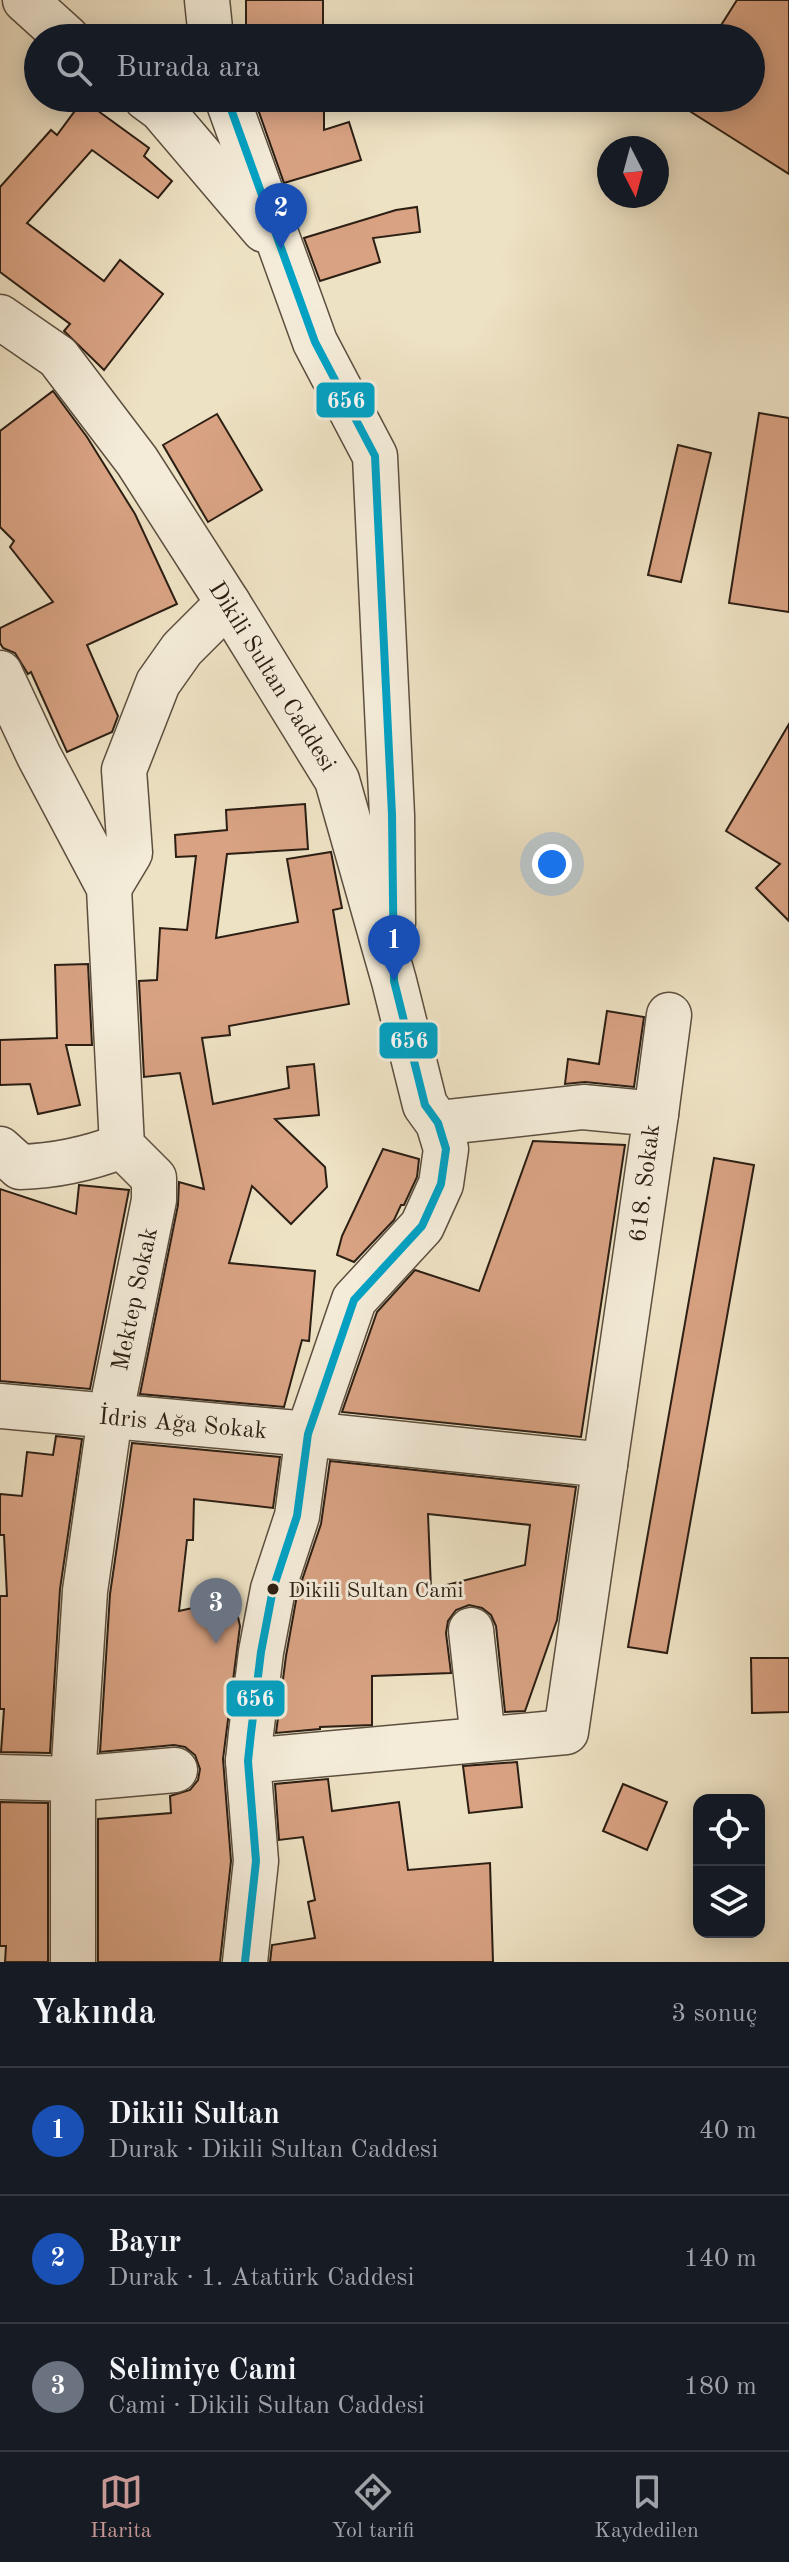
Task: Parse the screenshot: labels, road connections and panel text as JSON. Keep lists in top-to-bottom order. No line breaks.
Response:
{"streets":{"street":["Dikili Sultan Caddesi","618. Sokak","Mektep Sokak","İdris Ağa Sokak"]},"crossings":[["Dikili Sultan Caddesi","618. Sokak"],["Dikili Sultan Caddesi","İdris Ağa Sokak"],["618. Sokak","İdris Ağa Sokak"],["Mektep Sokak","İdris Ağa Sokak"]],"places":["Dikili Sultan Cami"],"lines":["transit line 656"],"north":"bottom","page":{"search":"Burada ara","pins":["2","1","3"],"heading":["Yakında","3 sonuç"],"list":[{"mark":"1","name":"Dikili Sultan","note":"Durak · Dikili Sultan Caddesi","value":"40 m"},{"mark":"2","name":"Bayır","note":"Durak · 1. Atatürk Caddesi","value":"140 m"},{"mark":"3","name":"Selimiye Cami","note":"Cami · Dikili Sultan Caddesi","value":"180 m"}],"nav":["Harita","Yol tarifi","Kaydedilen"]}}
